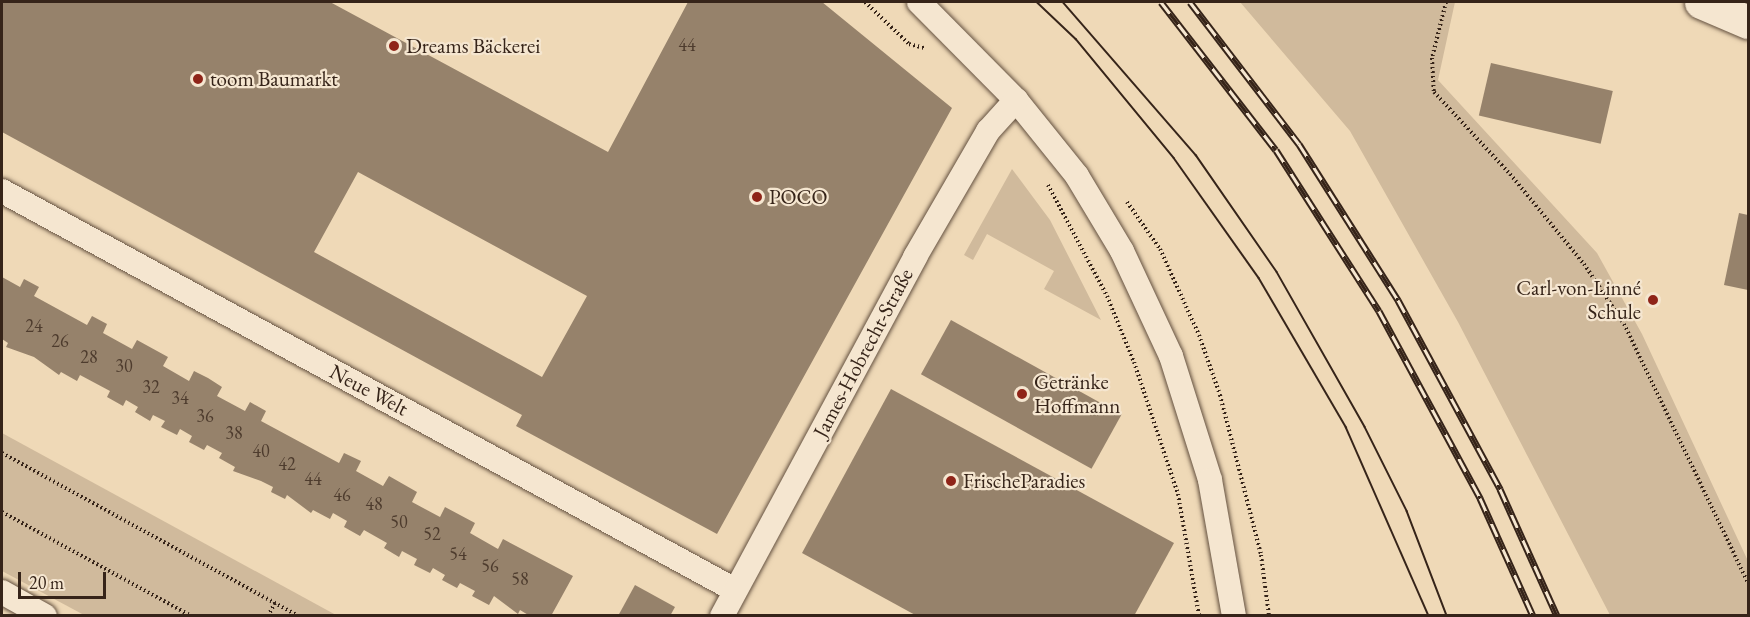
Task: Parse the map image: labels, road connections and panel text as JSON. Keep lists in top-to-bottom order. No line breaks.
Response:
{"streets":{"street":["James-Hobrecht-Straße","Neue Welt"]},"crossings":[["James-Hobrecht-Straße","Neue Welt"]],"places":["Dreams Bäckerei","toom Baumarkt","POCO","Carl-von-Linné Schule","Getränke Hoffmann","FrischeParadies"],"house_numbers":["44","24","26","28","30","32","34","36","38","40","42","44","46","48","50","52","54","56","58"],"scale_bar":"20 m"}
